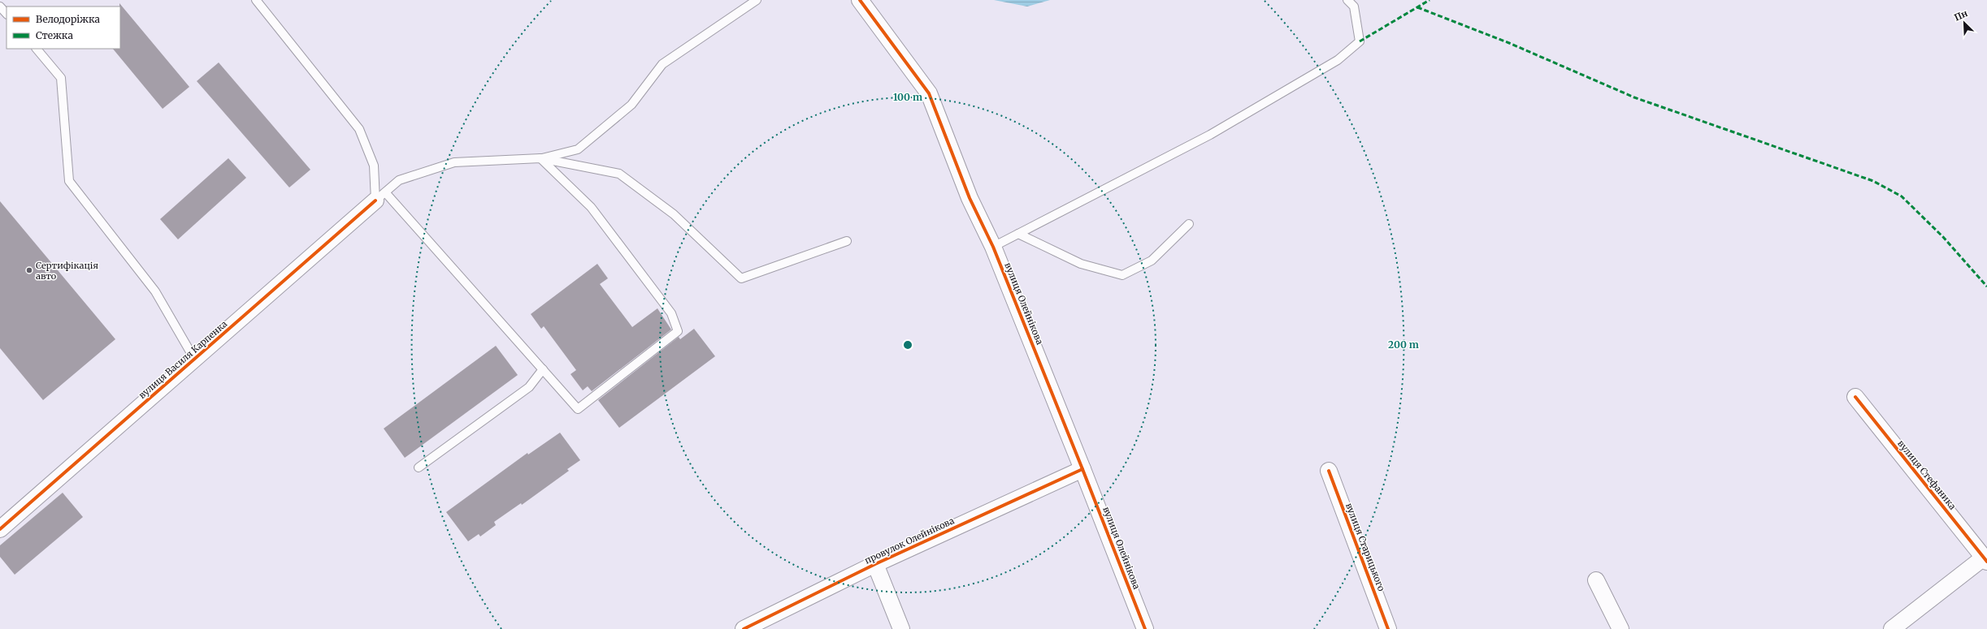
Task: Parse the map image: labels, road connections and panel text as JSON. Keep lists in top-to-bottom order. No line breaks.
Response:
{"streets":{"street":["вулиця Олейнікова","вулиця Василя Карпенка","вулиця Стефаника","провулок Олейнікова","вулиця Старицького"]},"crossings":[["вулиця Олейнікова","провулок Олейнікова"]],"places":["Сертифікація авто"],"legend":["Велодоріжка","Стежка"],"north":"top left","rings":["100 m","200 m"]}
